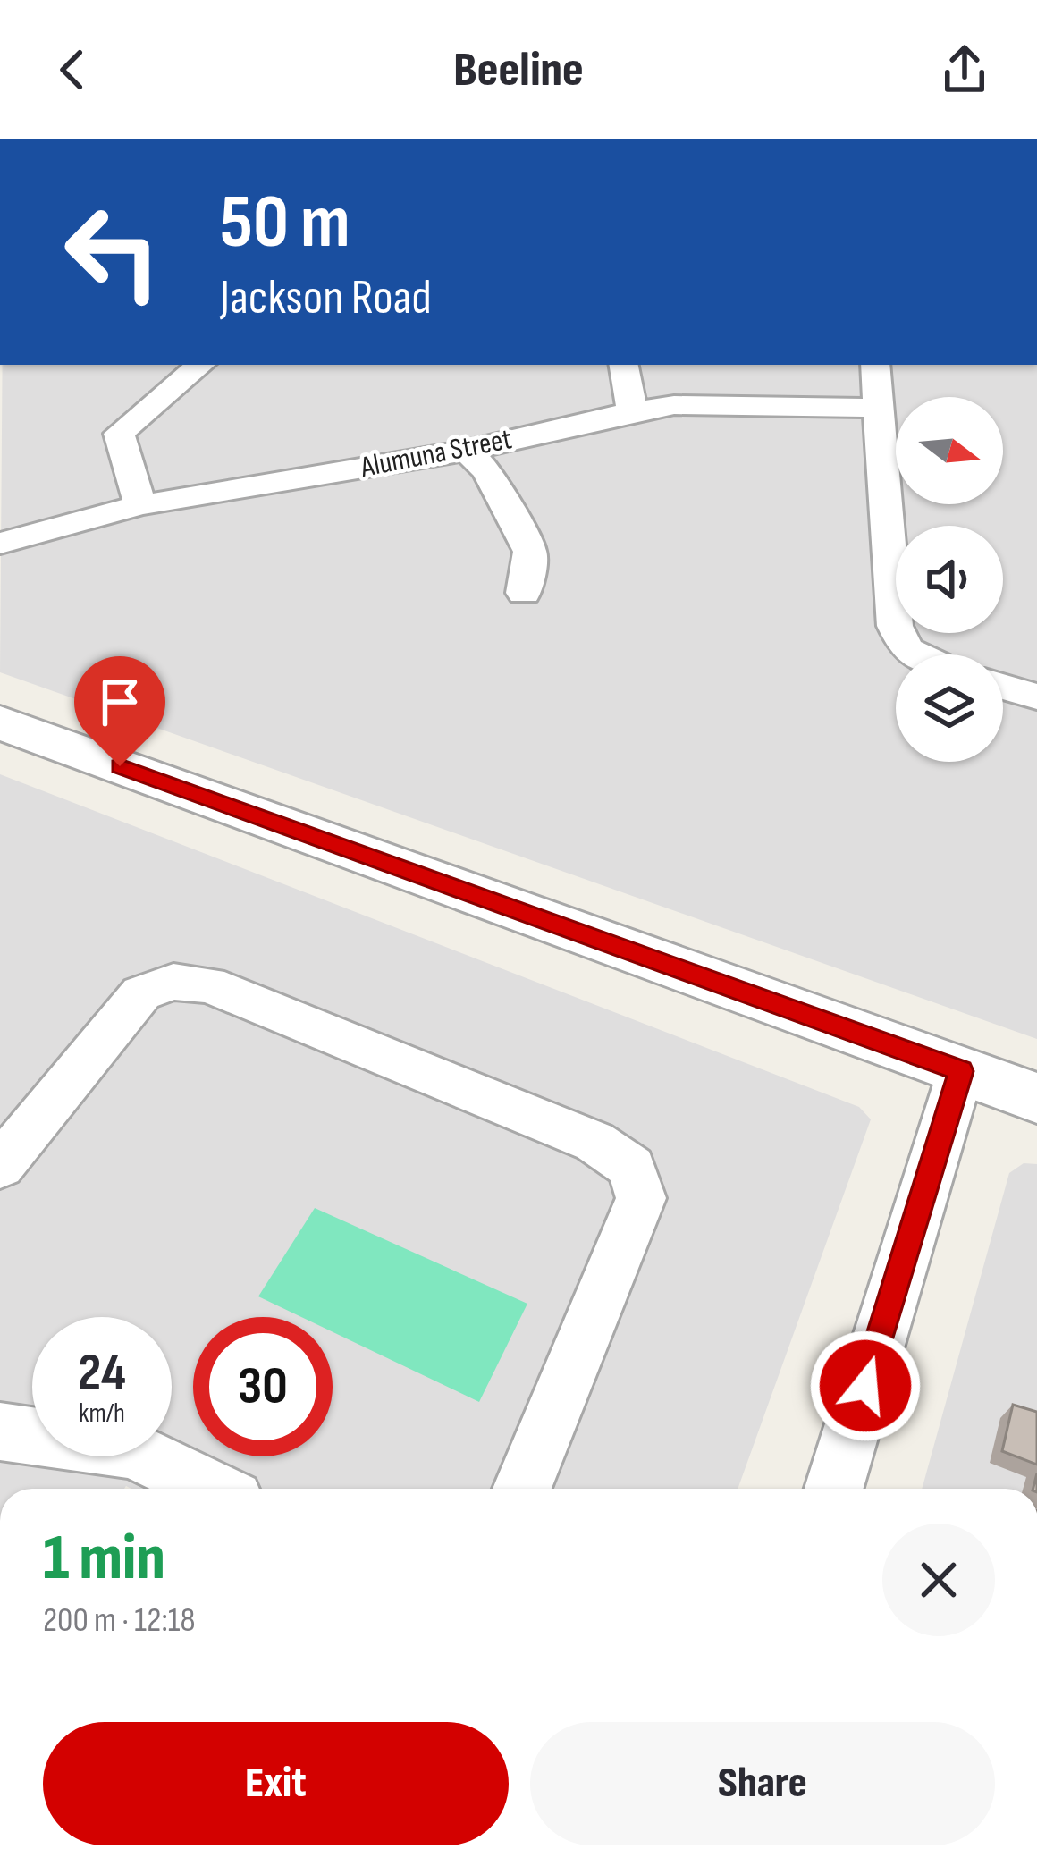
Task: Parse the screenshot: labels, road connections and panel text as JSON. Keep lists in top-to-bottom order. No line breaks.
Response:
{"streets":{"street":["Alumuna Street"]},"north":"right","page":{"header":"Beeline","turn":["50 m","Jackson Road"],"speed":"24 km/h","limit":"30","heading":["1 min","200 m · 12:18"],"buttons":["Exit","Share"]}}
